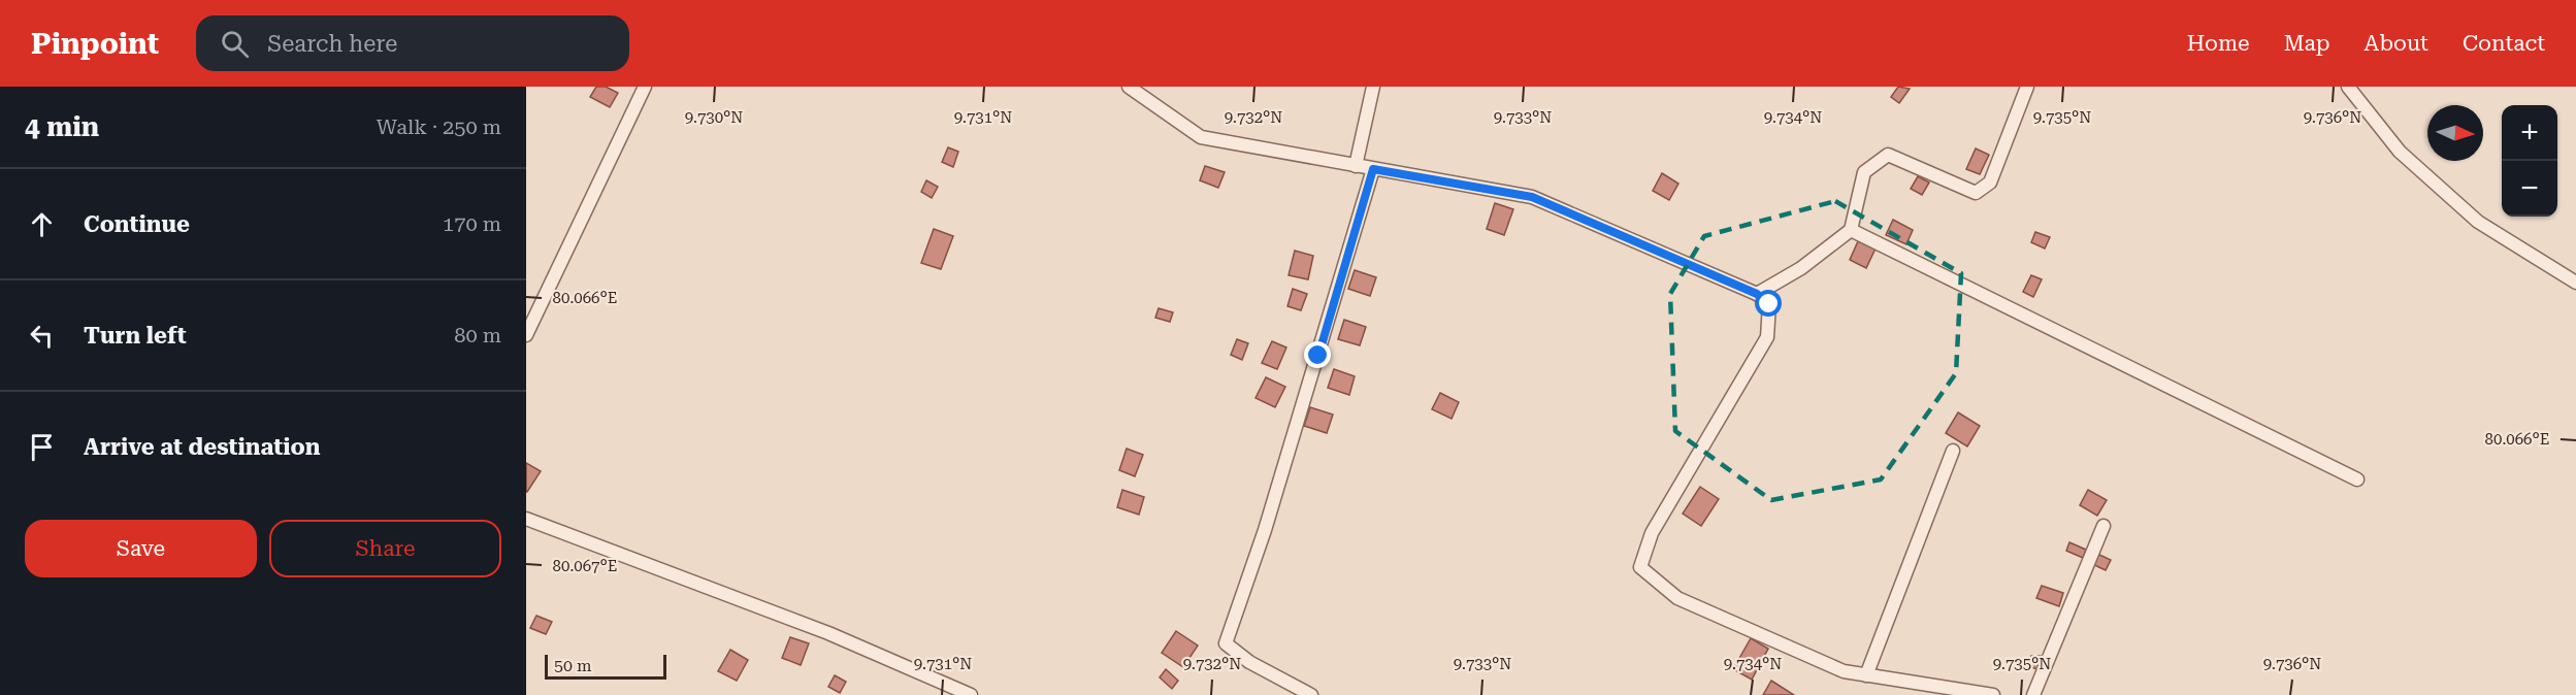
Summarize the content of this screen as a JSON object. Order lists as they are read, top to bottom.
{
  "scale_bar": "50 m",
  "north": "right",
  "page": {
    "header": "Pinpoint",
    "search": "Search here",
    "nav": [
      "Home",
      "Map",
      "About",
      "Contact"
    ],
    "heading": ["4 min", "Walk · 250 m"],
    "map_buttons": ["+", "−"],
    "list": [
      ["Continue", "170 m"],
      ["Turn left", "80 m"],
      "Arrive at destination"
    ],
    "buttons": ["Save", "Share"],
    "scale": "50 m"
  },
  "coordinates": [
    "9.730°N",
    "9.731°N",
    "9.732°N",
    "9.733°N",
    "9.734°N",
    "9.735°N",
    "9.736°N",
    "80.066°E",
    "80.067°E"
  ]
}
